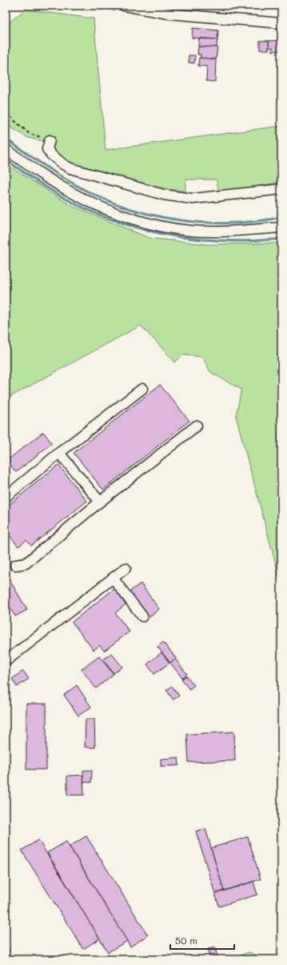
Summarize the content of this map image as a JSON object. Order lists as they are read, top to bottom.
{
  "scale_bar": "50 m"
}
